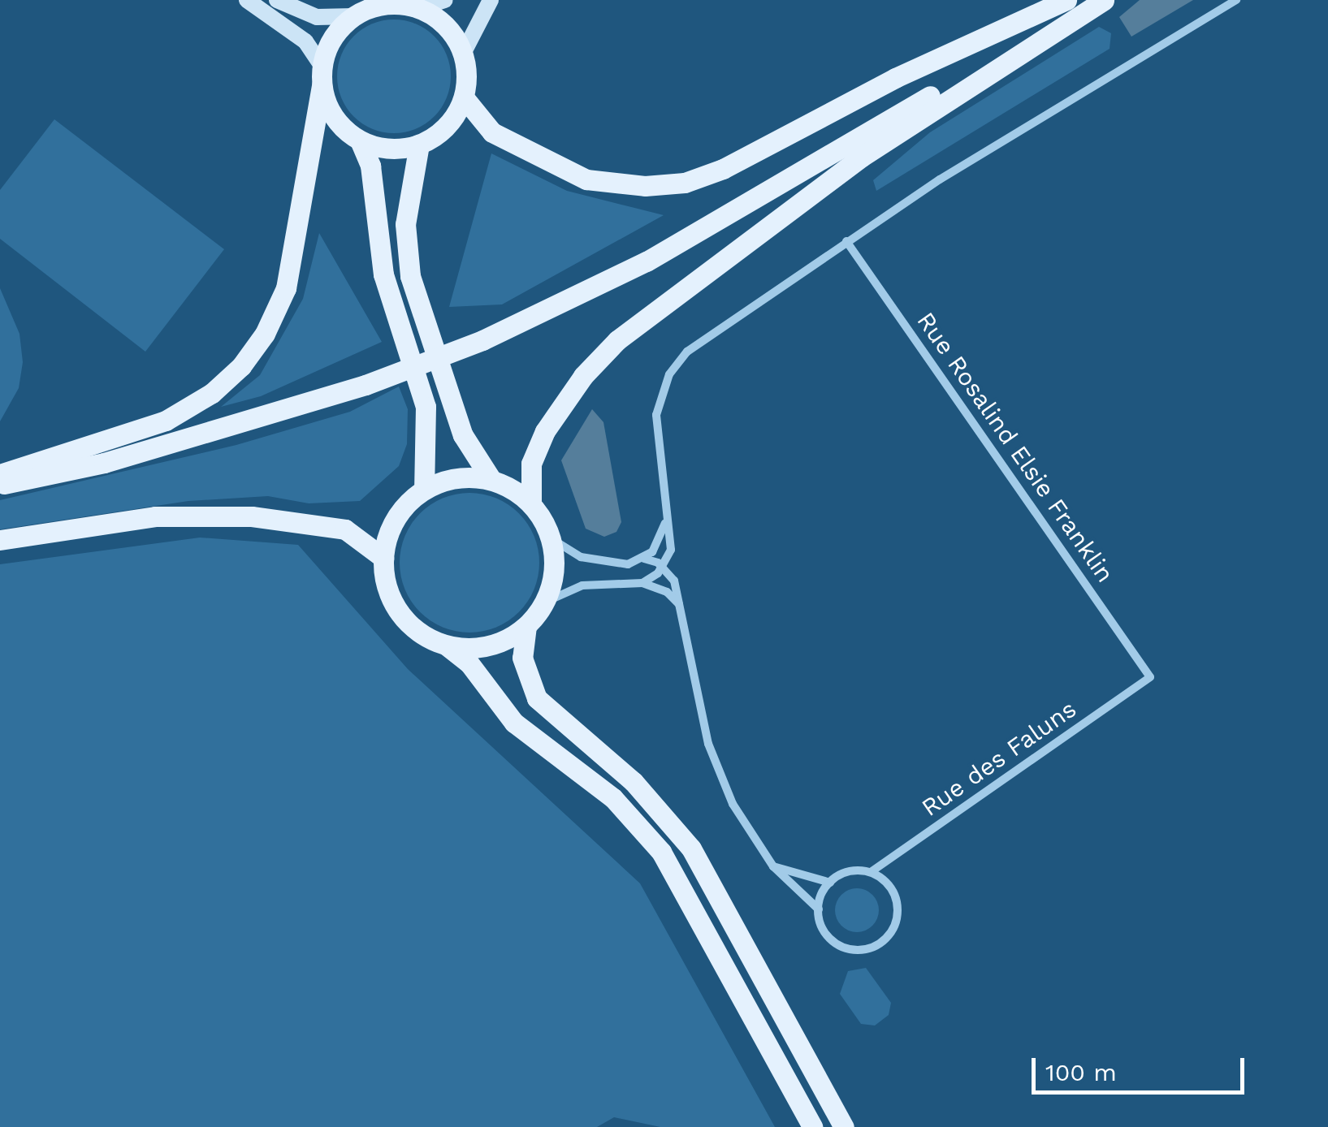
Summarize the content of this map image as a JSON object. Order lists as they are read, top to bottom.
{
  "streets": {
    "street": ["Rue Rosalind Elsie Franklin", "Rue des Faluns"]
  },
  "crossings": [
    ["Rue Rosalind Elsie Franklin", "Rue des Faluns"]
  ],
  "scale_bar": "100 m"
}
